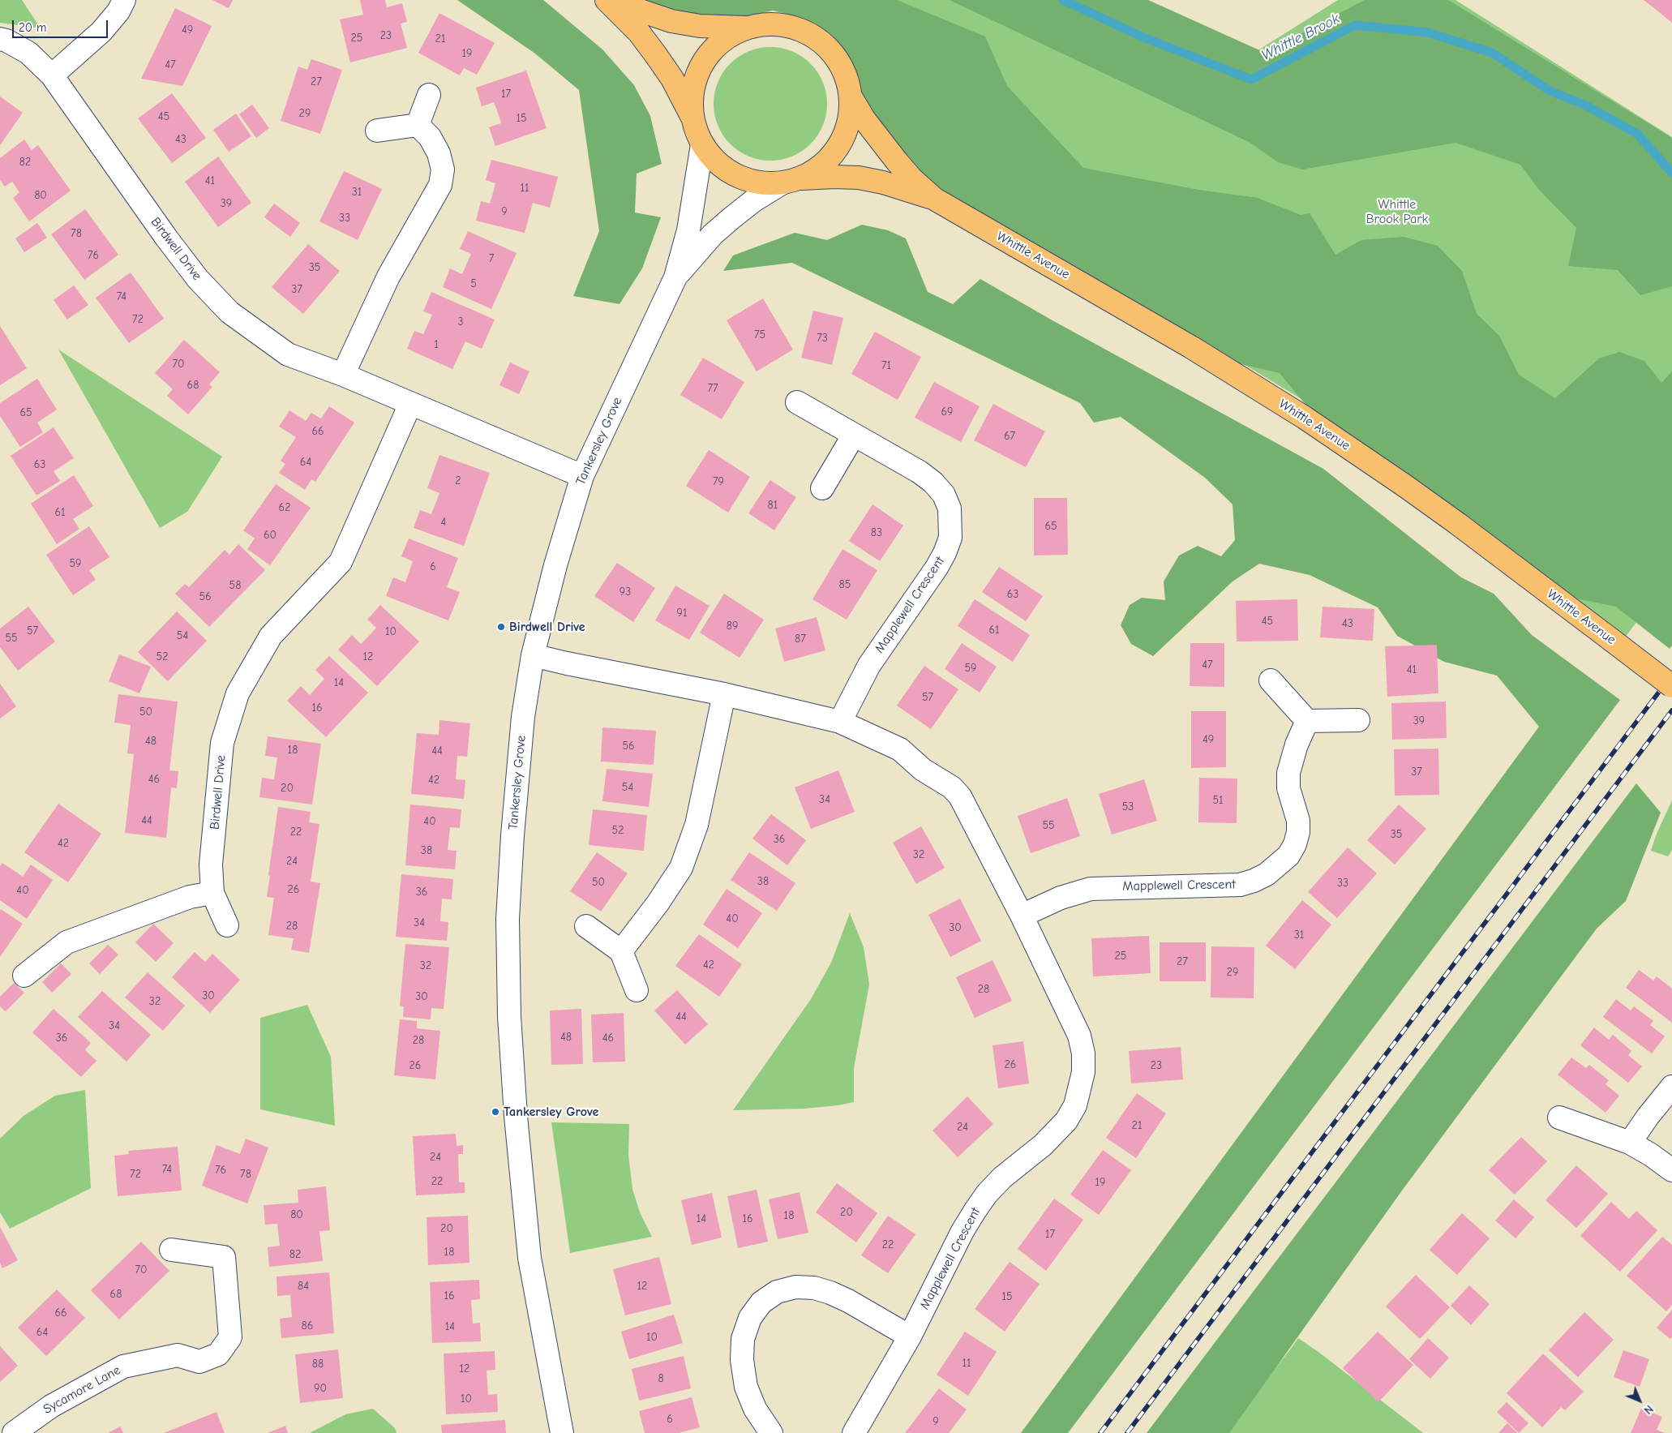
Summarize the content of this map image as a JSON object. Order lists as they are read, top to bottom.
{
  "streets": {
    "main road": ["Whittle Avenue"],
    "street": [
      "Birdwell Drive",
      "Tankersley Grove",
      "Mapplewell Crescent",
      "Sycamore Lane"
    ]
  },
  "crossings": [
    ["Birdwell Drive", "Tankersley Grove"],
    ["Whittle Avenue", "Tankersley Grove"],
    ["Tankersley Grove", "Mapplewell Crescent"]
  ],
  "water": ["Whittle Brook"],
  "parks": ["Whittle Brook Park"],
  "places": ["Birdwell Drive", "Tankersley Grove"],
  "house_numbers": [
    "49",
    "23",
    "25",
    "21",
    "19",
    "47",
    "27",
    "17",
    "29",
    "45",
    "15",
    "43",
    "82",
    "41",
    "11",
    "31",
    "80",
    "39",
    "9",
    "33",
    "78",
    "76",
    "7",
    "35",
    "5",
    "37",
    "74",
    "72",
    "3",
    "75",
    "73",
    "1",
    "70",
    "71",
    "68",
    "77",
    "69",
    "65",
    "66",
    "67",
    "64",
    "63",
    "2",
    "79",
    "81",
    "62",
    "61",
    "4",
    "65",
    "83",
    "60",
    "59",
    "6",
    "85",
    "58",
    "93",
    "63",
    "56",
    "91",
    "45",
    "43",
    "89",
    "61",
    "57",
    "10",
    "54",
    "55",
    "87",
    "52",
    "12",
    "47",
    "59",
    "41",
    "14",
    "57",
    "16",
    "50",
    "39",
    "49",
    "48",
    "56",
    "18",
    "44",
    "37",
    "46",
    "42",
    "54",
    "20",
    "34",
    "51",
    "53",
    "44",
    "40",
    "55",
    "52",
    "22",
    "35",
    "36",
    "42",
    "38",
    "32",
    "24",
    "38",
    "50",
    "33",
    "26",
    "40",
    "36",
    "40",
    "34",
    "28",
    "30",
    "31",
    "25",
    "27",
    "42",
    "32",
    "29",
    "28",
    "30",
    "30",
    "32",
    "44",
    "34",
    "48",
    "36",
    "46",
    "28",
    "26",
    "26",
    "23",
    "21",
    "24",
    "24",
    "74",
    "76",
    "72",
    "78",
    "22",
    "19",
    "20",
    "80",
    "18",
    "14",
    "16",
    "20",
    "17",
    "22",
    "18",
    "82",
    "70",
    "84",
    "12",
    "68",
    "16",
    "15",
    "66",
    "86",
    "14",
    "64",
    "10",
    "11",
    "88",
    "12",
    "8",
    "90",
    "10",
    "6",
    "9"
  ],
  "scale_bar": "20 m",
  "north": "bottom right"
}
